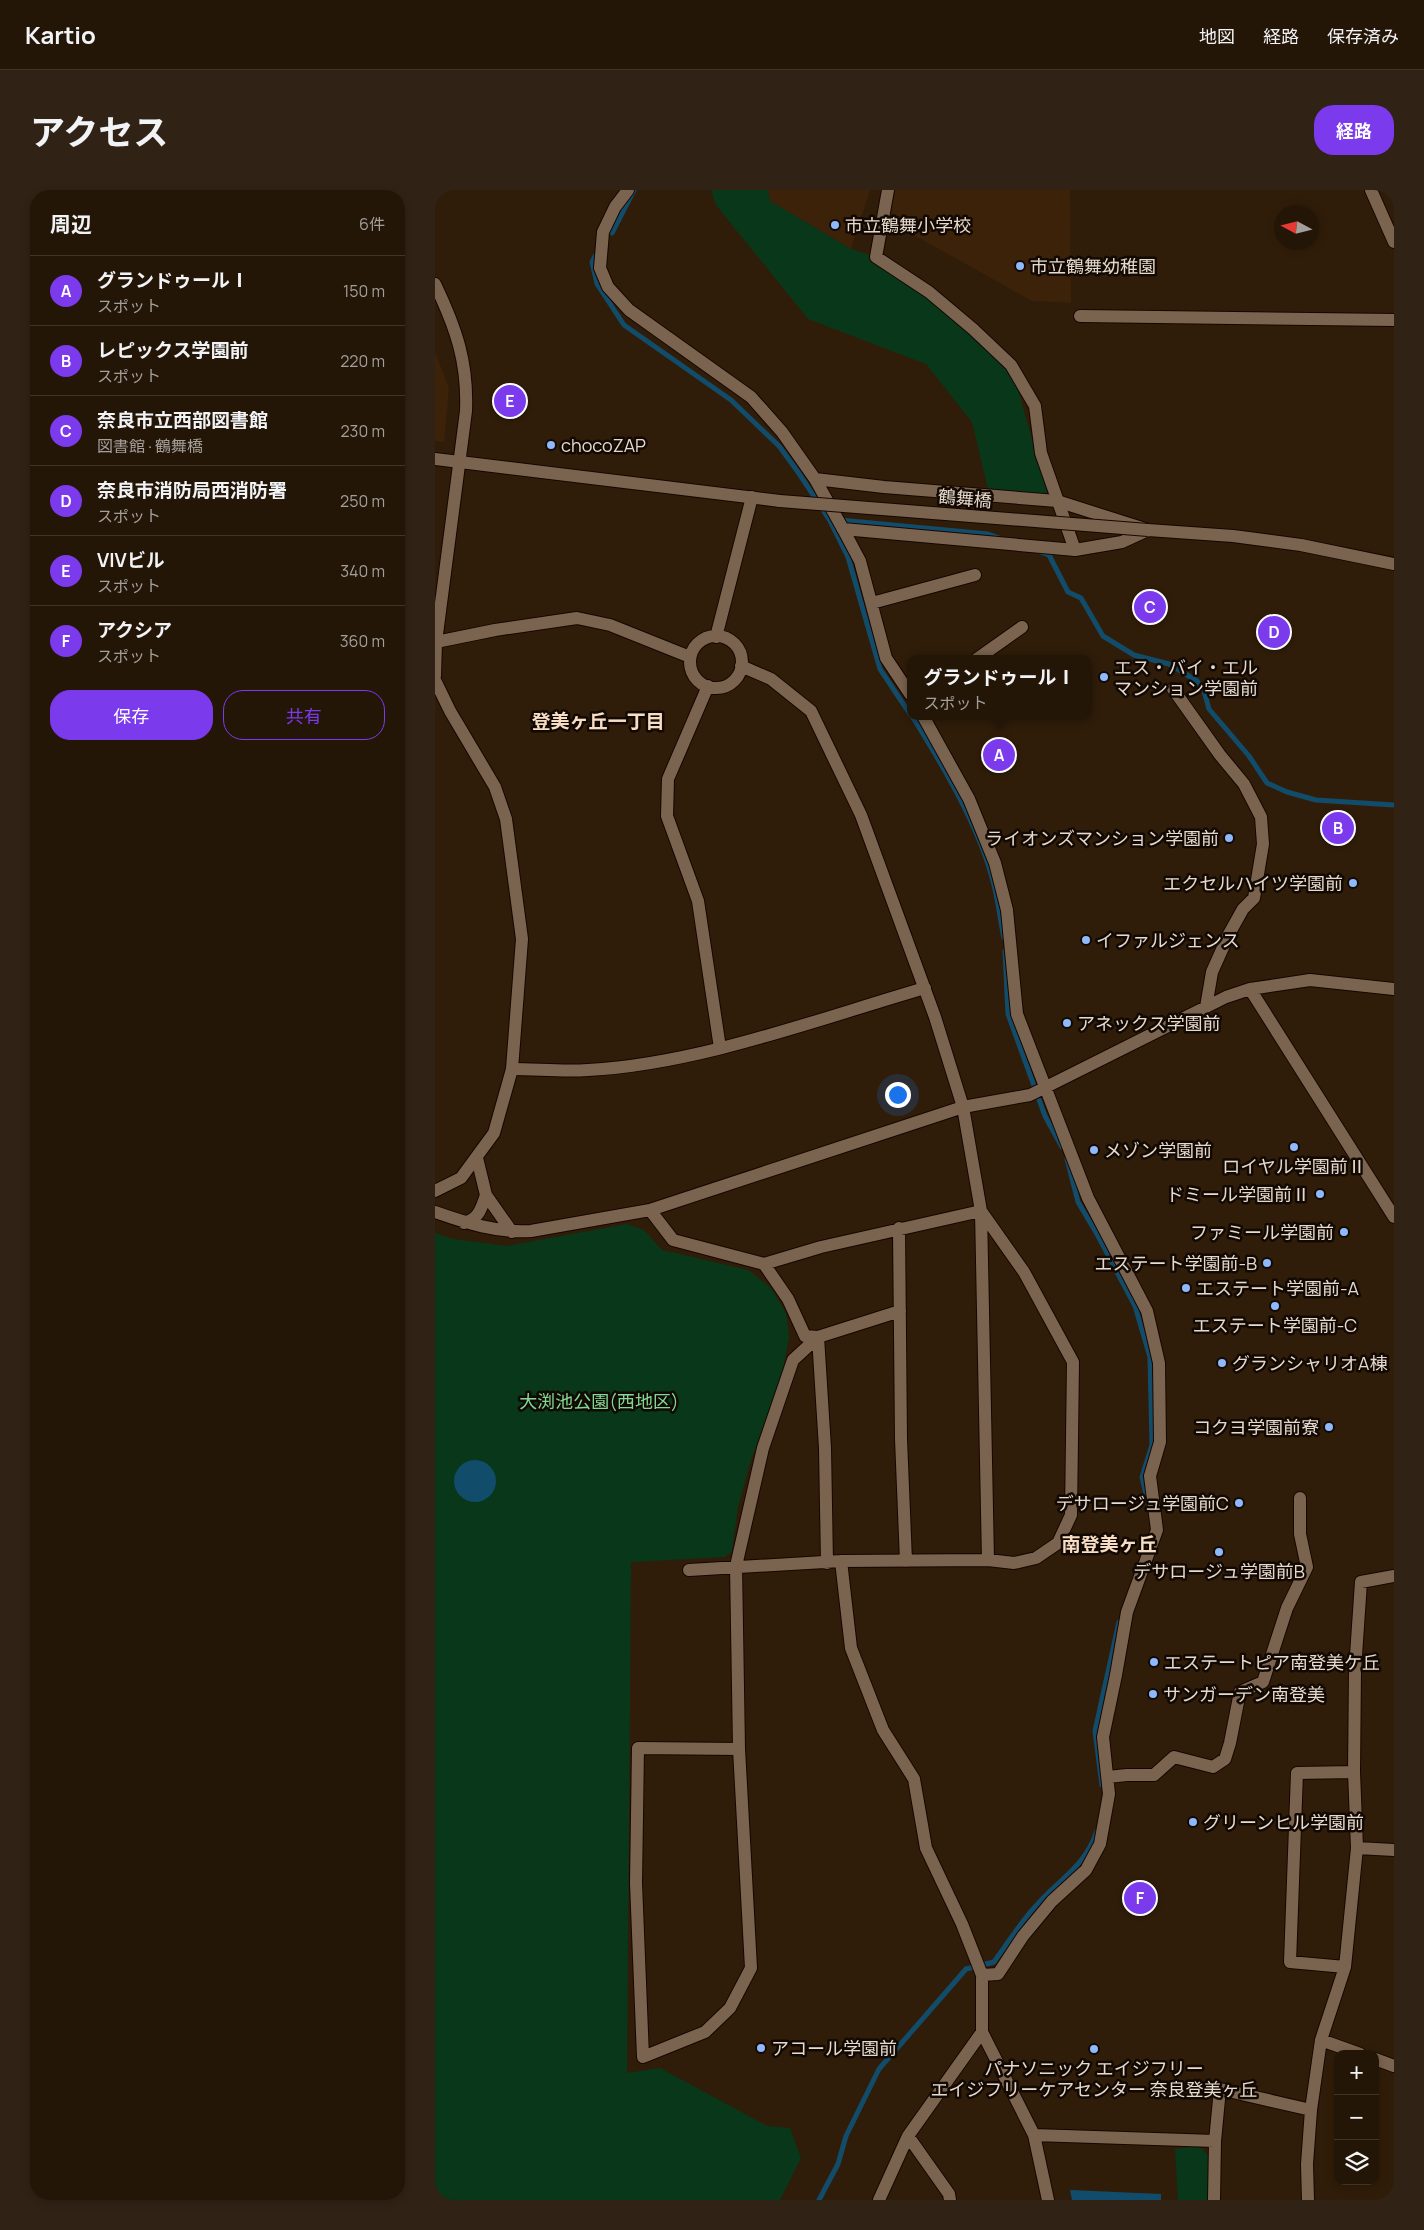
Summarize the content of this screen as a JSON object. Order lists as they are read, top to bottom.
{
  "streets": {
    "street": ["鶴舞橋"]
  },
  "districts": ["登美ヶ丘一丁目", "南登美ヶ丘"],
  "parks": ["大渕池公園(西地区)"],
  "places": [
    "市立鶴舞小学校",
    "市立鶴舞幼稚園",
    "chocoZAP",
    "エス・バイ・エル マンション学園前",
    "ライオンズマンション学園前",
    "エクセルハイツ学園前",
    "イファルジェンス",
    "アネックス学園前",
    "ロイヤル学園前Ⅱ",
    "メゾン学園前",
    "ドミール学園前Ⅱ",
    "ファミール学園前",
    "エステート学園前-B",
    "エステート学園前-A",
    "エステート学園前-C",
    "グランシャリオA棟",
    "コクヨ学園前寮",
    "デサロージュ学園前C",
    "デサロージュ学園前B",
    "エステートピア南登美ケ丘",
    "サンガーデン南登美",
    "グリーンヒル学園前",
    "アコール学園前",
    "パナソニック エイジフリー エイジフリーケアセンター 奈良登美ヶ丘"
  ],
  "north": "left",
  "page": {
    "header": "Kartio",
    "nav": ["地図", "経路", "保存済み"],
    "title": "アクセス",
    "buttons": [
      "経路",
      ["保存", "共有"]
    ],
    "heading": ["周辺", "6件"],
    "list": [
      {
        "mark": "A",
        "name": "グランドゥールⅠ",
        "note": "スポット",
        "value": "150 m"
      },
      {
        "mark": "B",
        "name": "レピックス学園前",
        "note": "スポット",
        "value": "220 m"
      },
      {
        "mark": "C",
        "name": "奈良市立西部図書館",
        "note": "図書館 · 鶴舞橋",
        "value": "230 m"
      },
      {
        "mark": "D",
        "name": "奈良市消防局西消防署",
        "note": "スポット",
        "value": "250 m"
      },
      {
        "mark": "E",
        "name": "VIVビル",
        "note": "スポット",
        "value": "340 m"
      },
      {
        "mark": "F",
        "name": "アクシア",
        "note": "スポット",
        "value": "360 m"
      }
    ],
    "pins": [
      "E",
      "C",
      "D",
      "A",
      "B",
      "F"
    ],
    "popup": ["グランドゥールⅠ", "スポット"],
    "map_buttons": ["+", "−"]
  }
}
